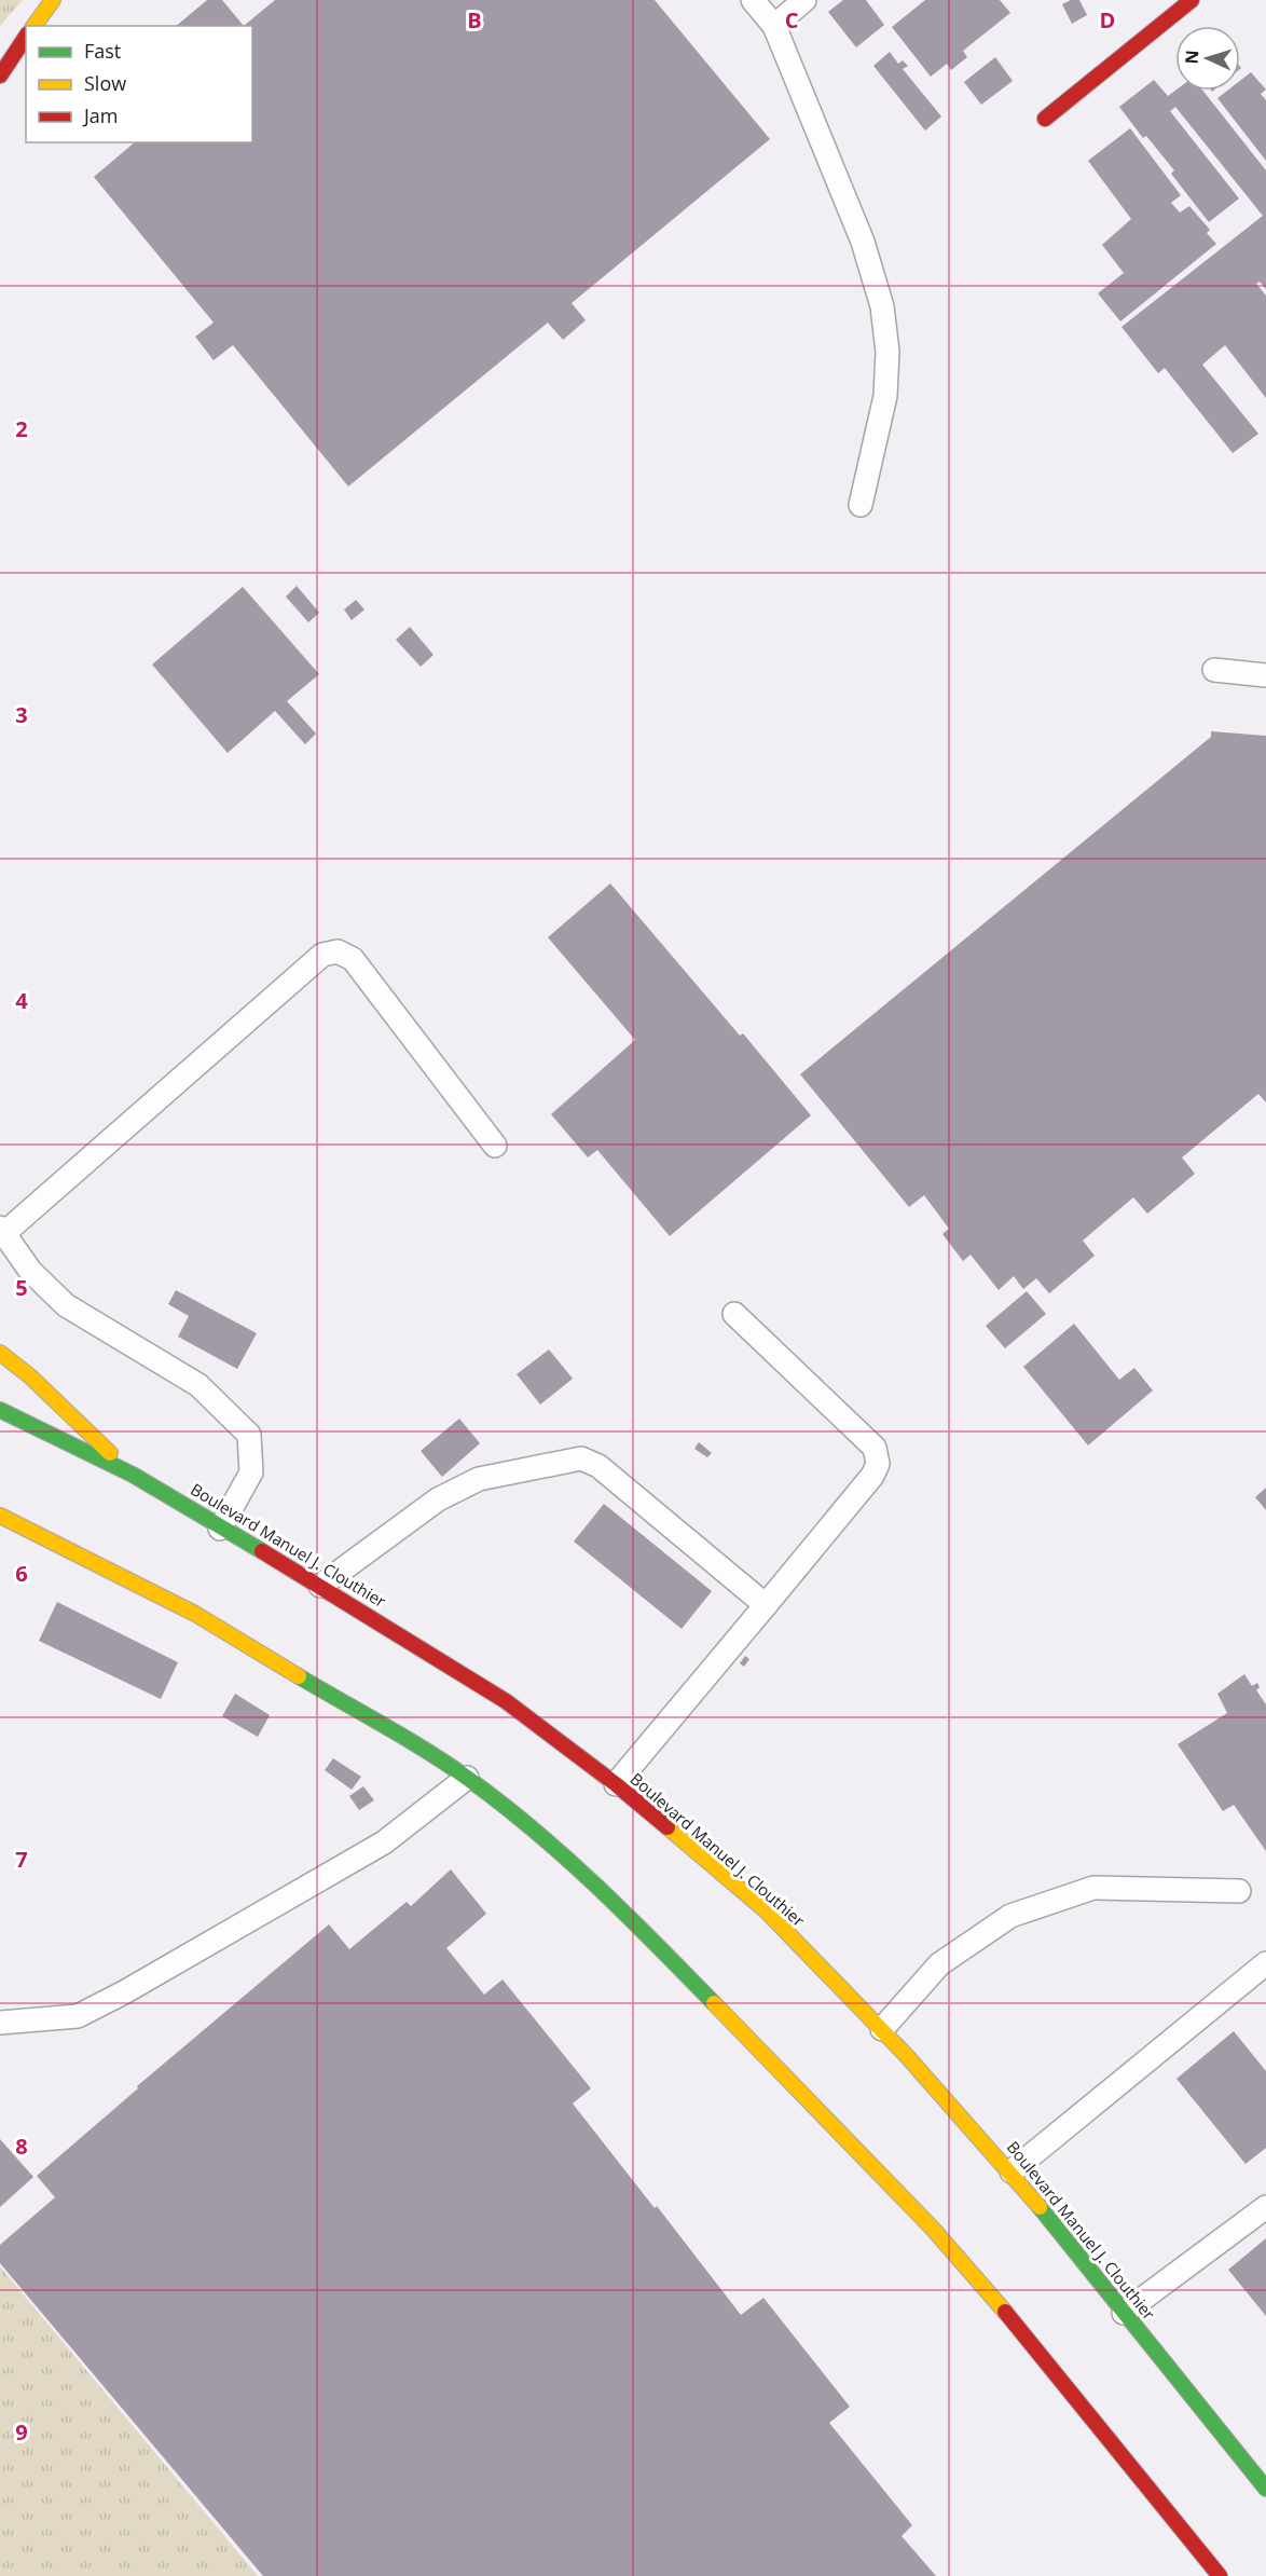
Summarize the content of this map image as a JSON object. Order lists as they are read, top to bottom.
{
  "streets": {
    "main road": ["Boulevard Manuel J. Clouthier"]
  },
  "legend": ["Fast", "Slow", "Jam"],
  "north": "left",
  "grid": {
    "columns": ["B", "C", "D"],
    "rows": [
      "2",
      "3",
      "4",
      "5",
      "6",
      "7",
      "8",
      "9"
    ]
  }
}
